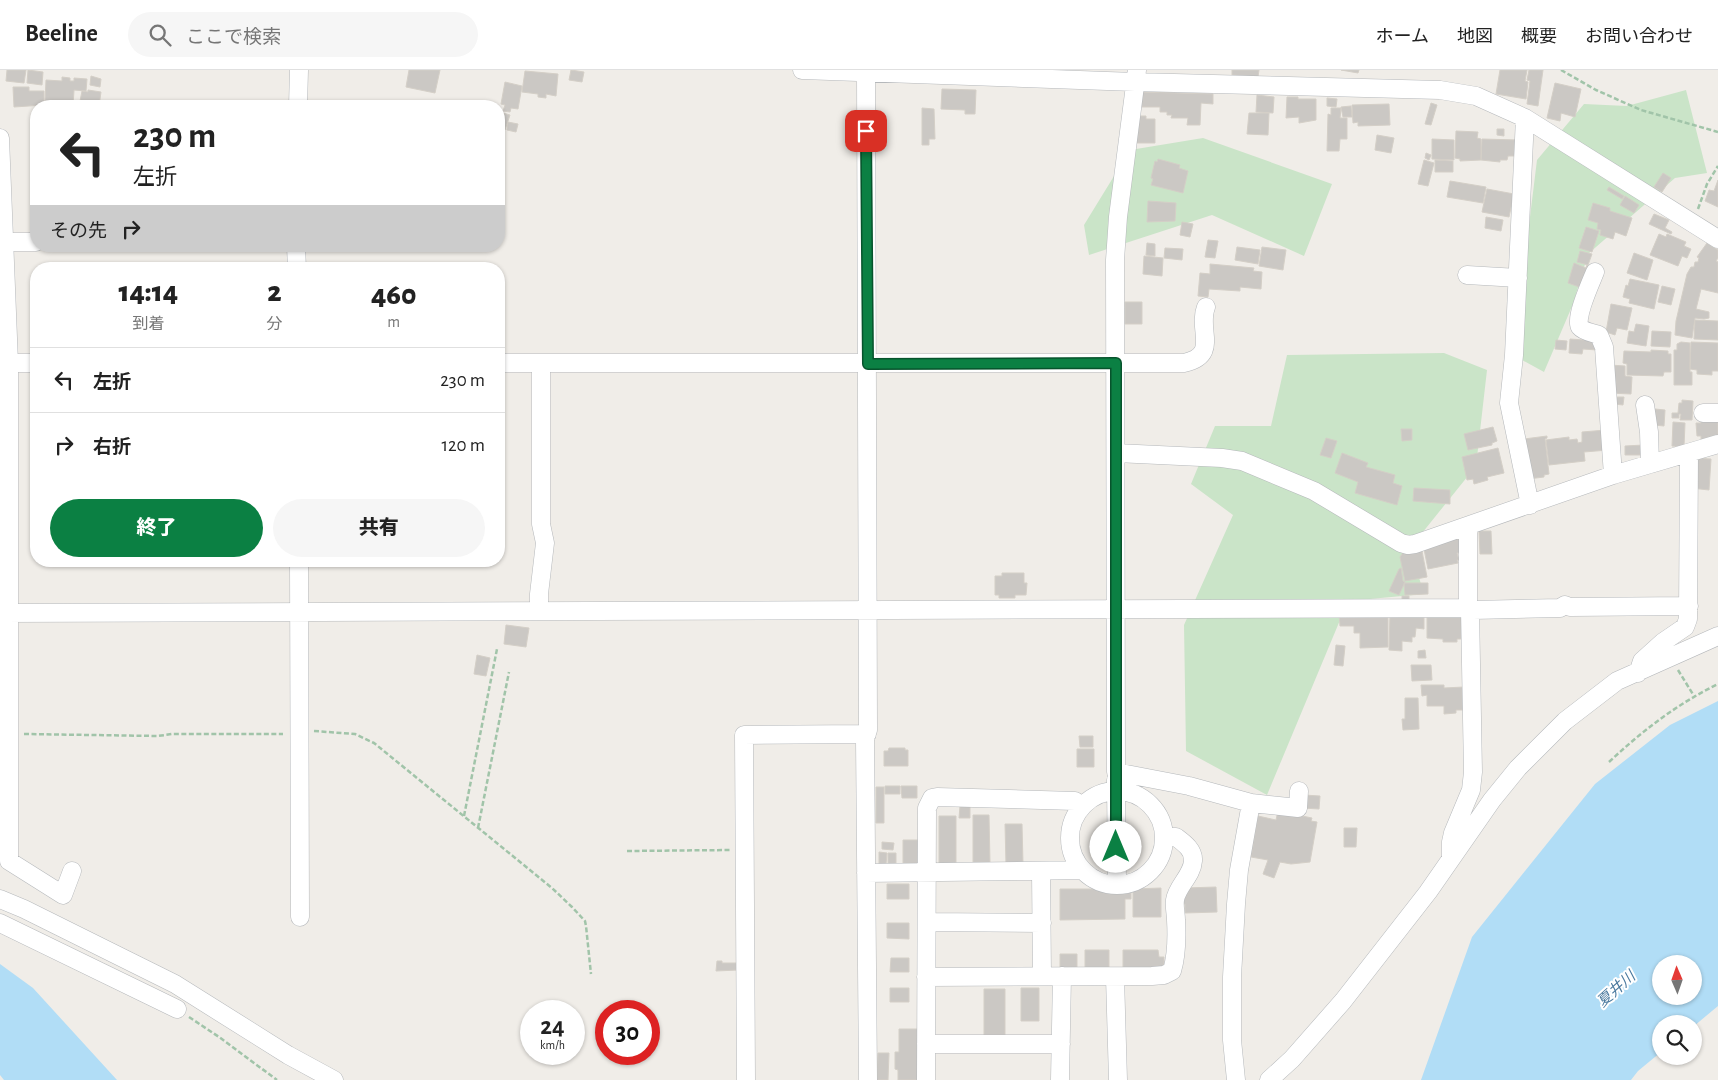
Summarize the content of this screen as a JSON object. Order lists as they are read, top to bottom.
{
  "water": ["夏井川"],
  "north": "top",
  "page": {
    "header": "Beeline",
    "search": "ここで検索",
    "nav": [
      "ホーム",
      "地図",
      "概要",
      "お問い合わせ"
    ],
    "turn": ["230 m", "左折"],
    "then": "その先",
    "eta": [
      "14:14",
      "到着",
      "2",
      "分",
      "460",
      "m"
    ],
    "list": [
      {
        "name": "左折",
        "value": "230 m"
      },
      {
        "name": "右折",
        "value": "120 m"
      }
    ],
    "buttons": ["終了", "共有"],
    "speed": "24 km/h",
    "limit": "30"
  }
}
